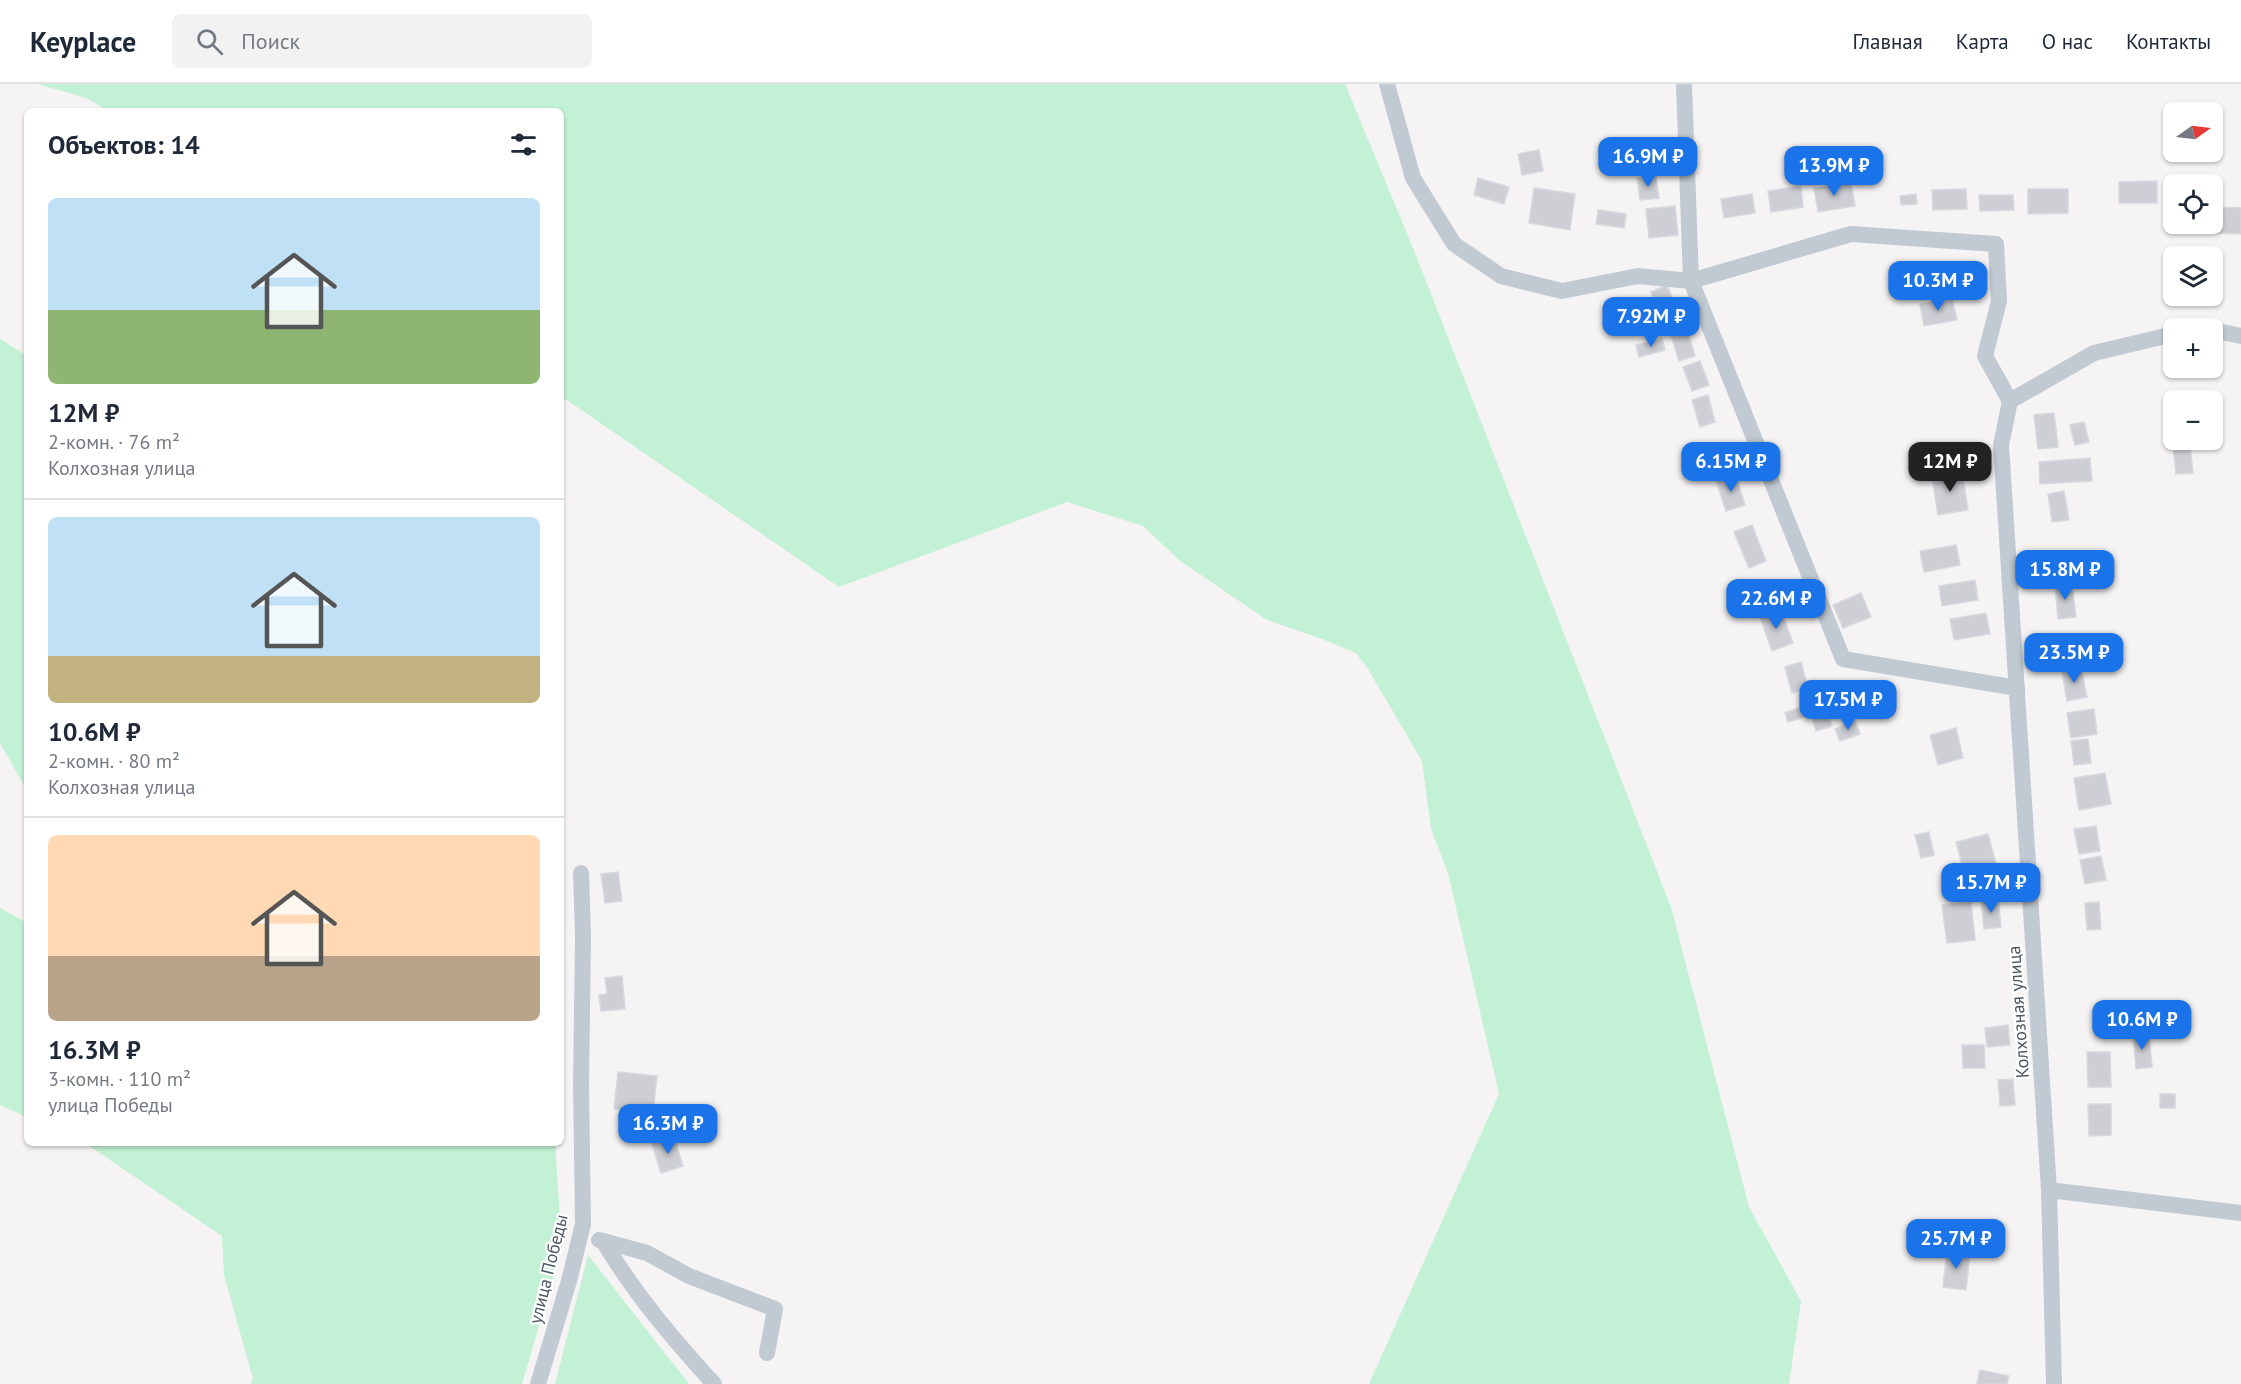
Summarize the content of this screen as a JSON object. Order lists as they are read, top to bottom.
{
  "streets": {
    "street": ["Колхозная улица", "улица Победы"]
  },
  "north": "right",
  "page": {
    "header": "Keyplace",
    "search": "Поиск",
    "nav": [
      "Главная",
      "Карта",
      "О нас",
      "Контакты"
    ],
    "map_buttons": ["+", "−"],
    "heading": "Объектов: 14",
    "price": [
      "16.9M ₽",
      "13.9M ₽",
      "10.3M ₽",
      "7.92M ₽",
      "6.15M ₽",
      "12M ₽",
      "15.8M ₽",
      "22.6M ₽",
      "23.5M ₽",
      "17.5M ₽",
      "15.7M ₽",
      "10.6M ₽",
      "16.3M ₽",
      "25.7M ₽"
    ],
    "list": [
      {
        "name": "12M ₽",
        "note": "2-комн. · 76 m² · Колхозная улица"
      },
      {
        "name": "10.6M ₽",
        "note": "2-комн. · 80 m² · Колхозная улица"
      },
      {
        "name": "16.3M ₽",
        "note": "3-комн. · 110 m² · улица Победы"
      }
    ]
  }
}
